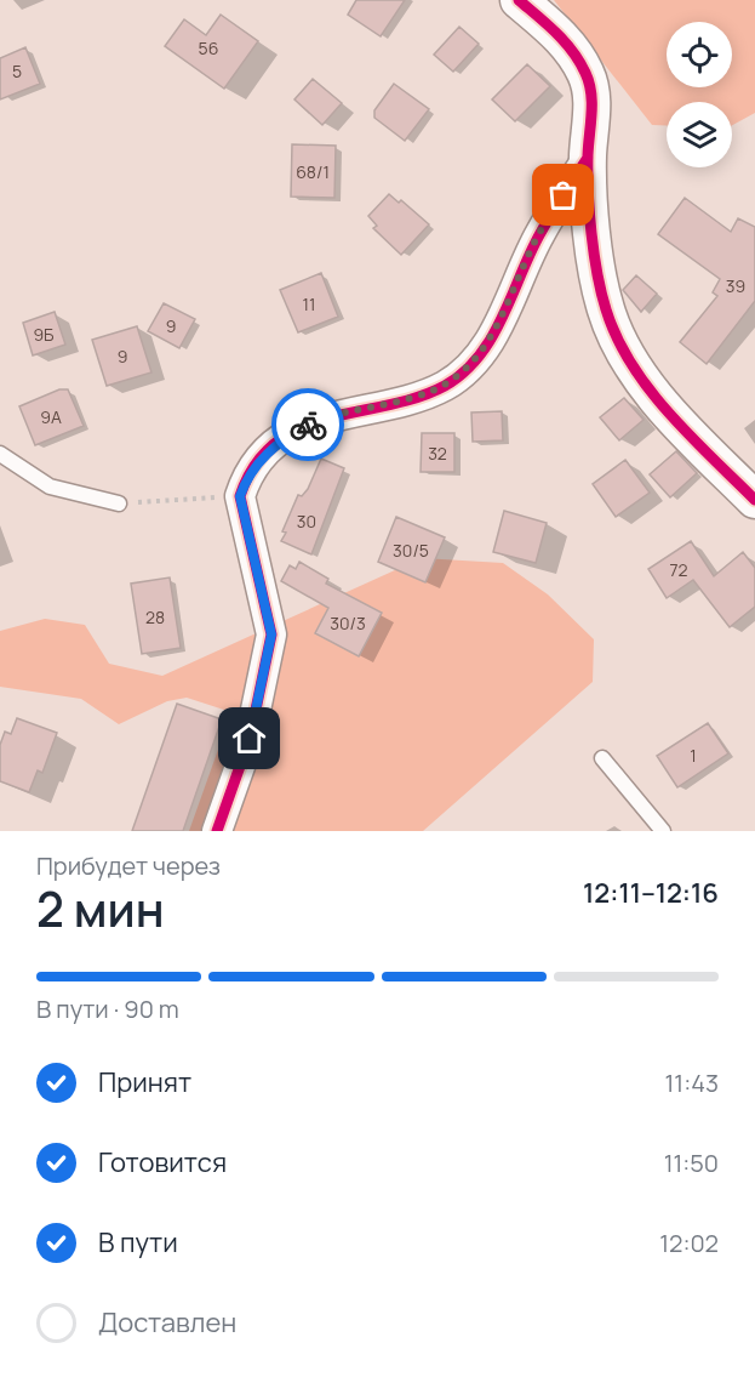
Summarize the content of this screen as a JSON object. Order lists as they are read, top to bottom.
{
  "house_numbers": [
    "56",
    "5",
    "68/1",
    "39",
    "11",
    "9",
    "9Б",
    "9",
    "9А",
    "32",
    "30",
    "30/5",
    "72",
    "28",
    "30/3",
    "1"
  ],
  "page": {
    "heading": ["2 мин", "Прибудет через", "12:11–12:16"],
    "bar": "В пути · 90 m",
    "list": [
      ["Принят", "11:43"],
      ["Готовится", "11:50"],
      ["В пути", "12:02"],
      "Доставлен"
    ]
  }
}
